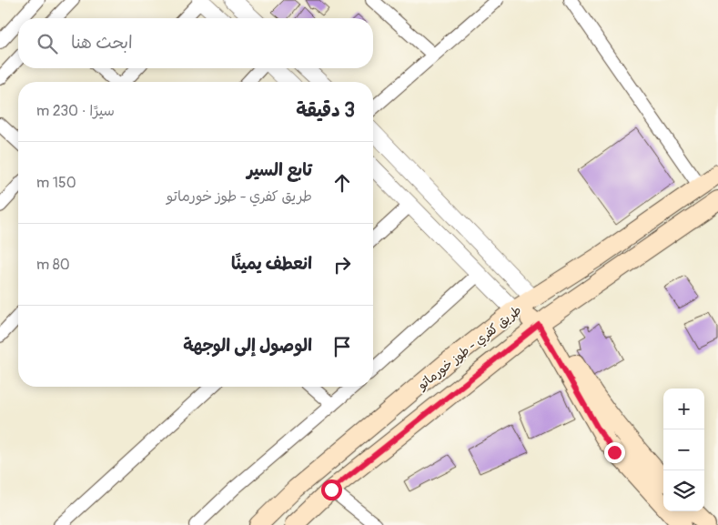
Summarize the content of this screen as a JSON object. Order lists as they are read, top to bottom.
{
  "streets": {
    "main road": ["طريق كفري - طوز خورماتو"]
  },
  "page": {
    "search": "ابحث هنا",
    "heading": ["3 دقيقة", "سيرًا · 230 m"],
    "list": [
      ["تابع السير", "طريق كفري - طوز خورماتو", "150 m"],
      ["انعطف يمينًا", "80 m"],
      "الوصول إلى الوجهة"
    ],
    "map_buttons": ["+", "−"]
  }
}
